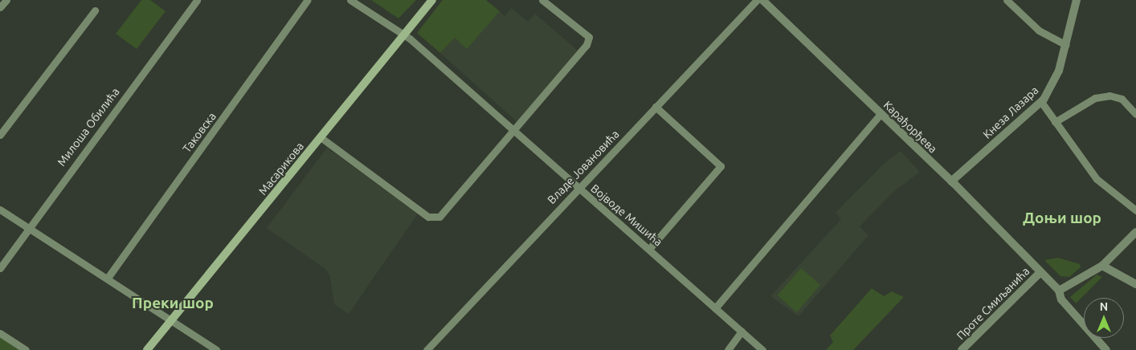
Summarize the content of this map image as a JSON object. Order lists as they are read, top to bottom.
{
  "streets": {
    "main road": ["Масарикова"],
    "street": [
      "Кнеза Лазара",
      "Милоша Обилића",
      "Карађорђева",
      "Таковска",
      "Владе Јовановића",
      "Војводе Мишића",
      "Проте Смиљанића"
    ]
  },
  "crossings": [
    ["Кнеза Лазара", "Карађорђева"],
    ["Карађорђева", "Проте Смиљанића"],
    ["Владе Јовановића", "Војводе Мишића"],
    ["Масарикова", "Војводе Мишића"]
  ],
  "districts": ["Доњи шор", "Преки шор"],
  "north": "top"
}
